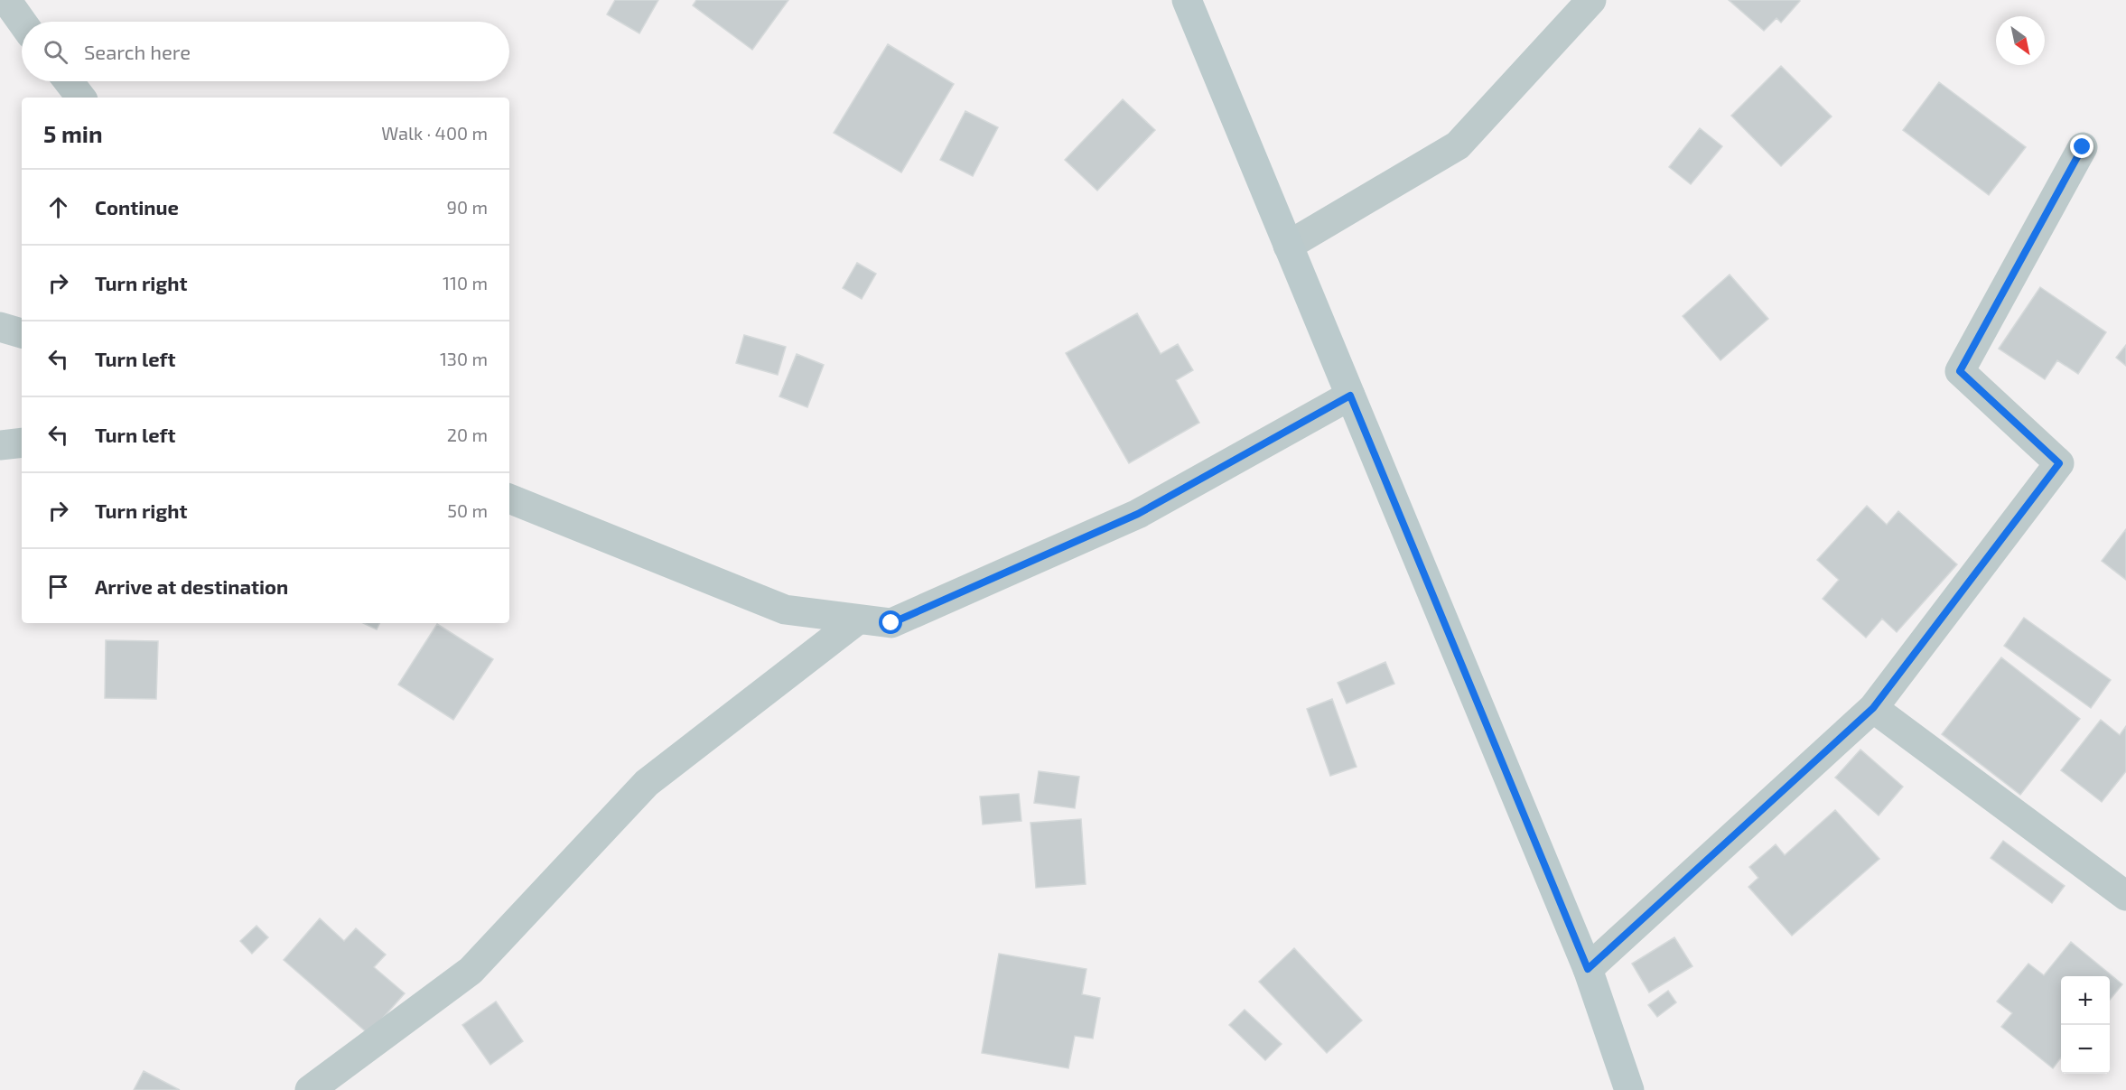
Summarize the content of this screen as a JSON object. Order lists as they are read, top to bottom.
{
  "north": "bottom right",
  "page": {
    "search": "Search here",
    "heading": ["5 min", "Walk · 400 m"],
    "list": [
      ["Continue", "90 m"],
      ["Turn right", "110 m"],
      ["Turn left", "130 m"],
      ["Turn left", "20 m"],
      ["Turn right", "50 m"],
      "Arrive at destination"
    ],
    "map_buttons": ["+", "−"]
  }
}
